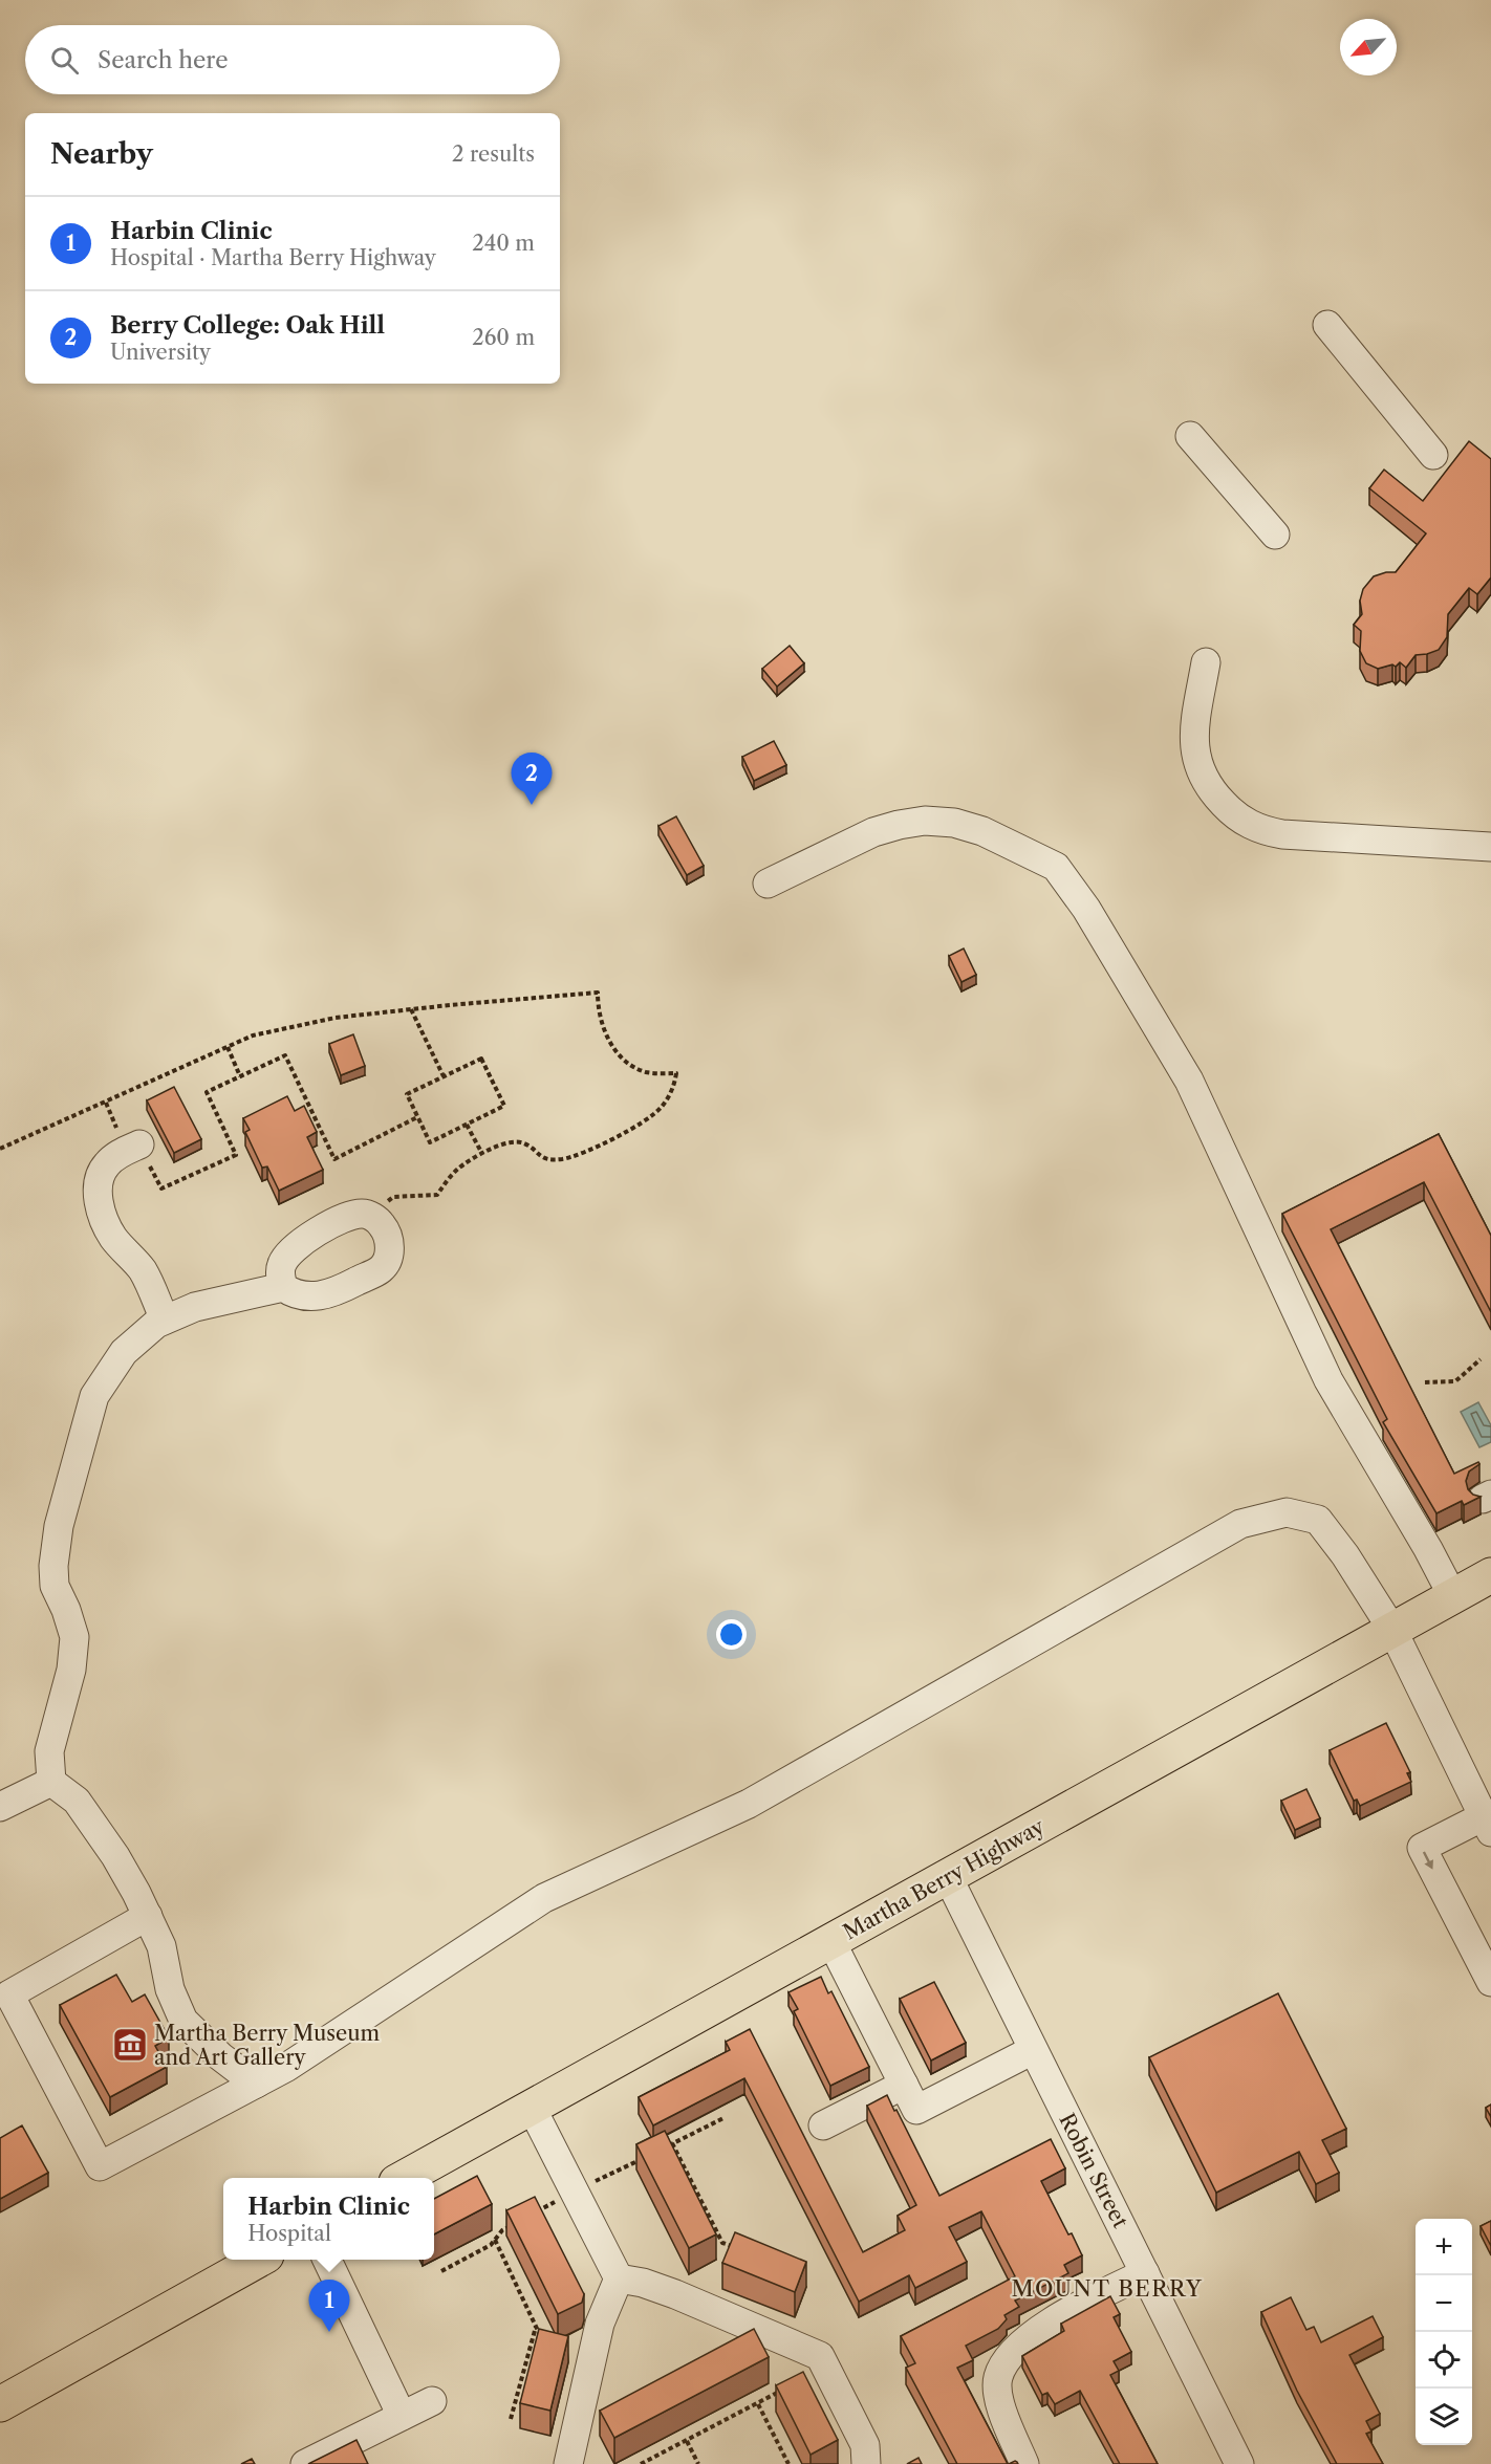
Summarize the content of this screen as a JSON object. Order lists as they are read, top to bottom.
{
  "streets": {
    "main road": ["Martha Berry Highway"],
    "street": ["Robin Street"]
  },
  "crossings": [
    ["Martha Berry Highway", "Robin Street"]
  ],
  "districts": ["MOUNT BERRY"],
  "places": {
    "museum": ["Martha Berry Museum and Art Gallery"]
  },
  "north": "bottom left",
  "page": {
    "search": "Search here",
    "heading": ["Nearby", "2 results"],
    "list": [
      {
        "mark": "1",
        "name": "Harbin Clinic",
        "note": "Hospital · Martha Berry Highway",
        "value": "240 m"
      },
      {
        "mark": "2",
        "name": "Berry College: Oak Hill",
        "note": "University",
        "value": "260 m"
      }
    ],
    "pins": ["2", "1"],
    "popup": ["Harbin Clinic", "Hospital"],
    "map_buttons": ["+", "−"]
  }
}
